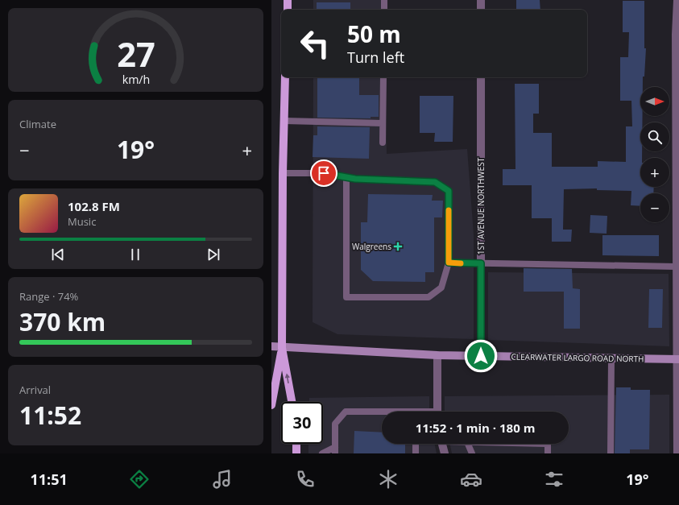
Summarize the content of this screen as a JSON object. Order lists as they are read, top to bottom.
{
  "streets": {
    "main road": ["CLEARWATER LARGO ROAD NORTH"],
    "street": ["1ST AVENUE NORTHWEST"]
  },
  "crossings": [
    ["1ST AVENUE NORTHWEST", "CLEARWATER LARGO ROAD NORTH"]
  ],
  "places": {
    "health": ["Walgreens"]
  },
  "north": "right",
  "page": {
    "turn": ["50 m", "Turn left"],
    "map_buttons": ["+", "−"],
    "tile": [
      "Climate",
      ["Range · 74%", "370 km"],
      ["Arrival", "11:52"]
    ],
    "heat": ["−", "19°", "+"],
    "song": ["102.8 FM", "Music"],
    "limit": "30",
    "trip": "11:52 · 1 min · 180 m",
    "tabs": ["11:51", "19°"],
    "gauge": ["27", "km/h"]
  }
}
